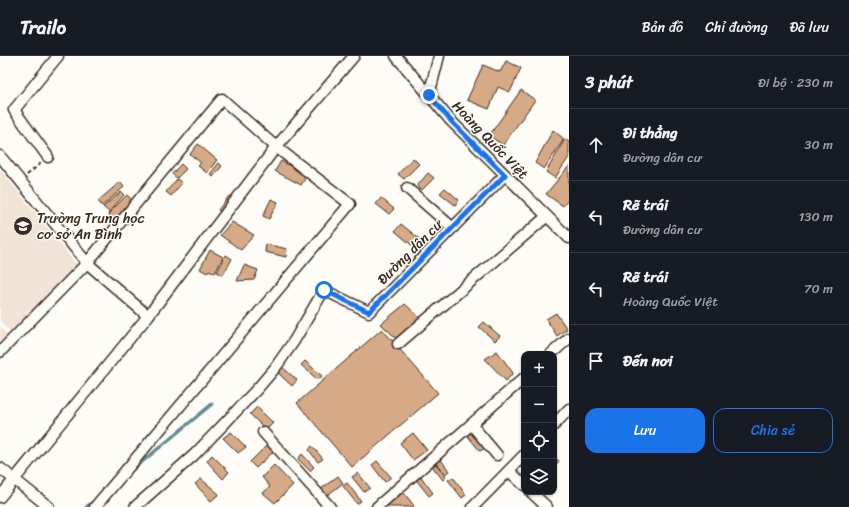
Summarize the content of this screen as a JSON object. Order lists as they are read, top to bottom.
{
  "streets": {
    "street": ["Hoàng Quốc Việt", "Đường dân cư"]
  },
  "crossings": [
    ["Hoàng Quốc Việt", "Đường dân cư"]
  ],
  "places": {
    "school or university": ["Trường Trung học cơ sở An Bình"]
  },
  "page": {
    "header": "Trailo",
    "nav": ["Bản đồ", "Chỉ đường", "Đã lưu"],
    "heading": ["3 phút", "Đi bộ · 230 m"],
    "list": [
      ["Đi thẳng", "Đường dân cư", "30 m"],
      ["Rẽ trái", "Đường dân cư", "130 m"],
      ["Rẽ trái", "Hoàng Quốc Việt", "70 m"],
      "Đến nơi"
    ],
    "map_buttons": ["+", "−"],
    "buttons": ["Lưu", "Chia sẻ"]
  }
}
